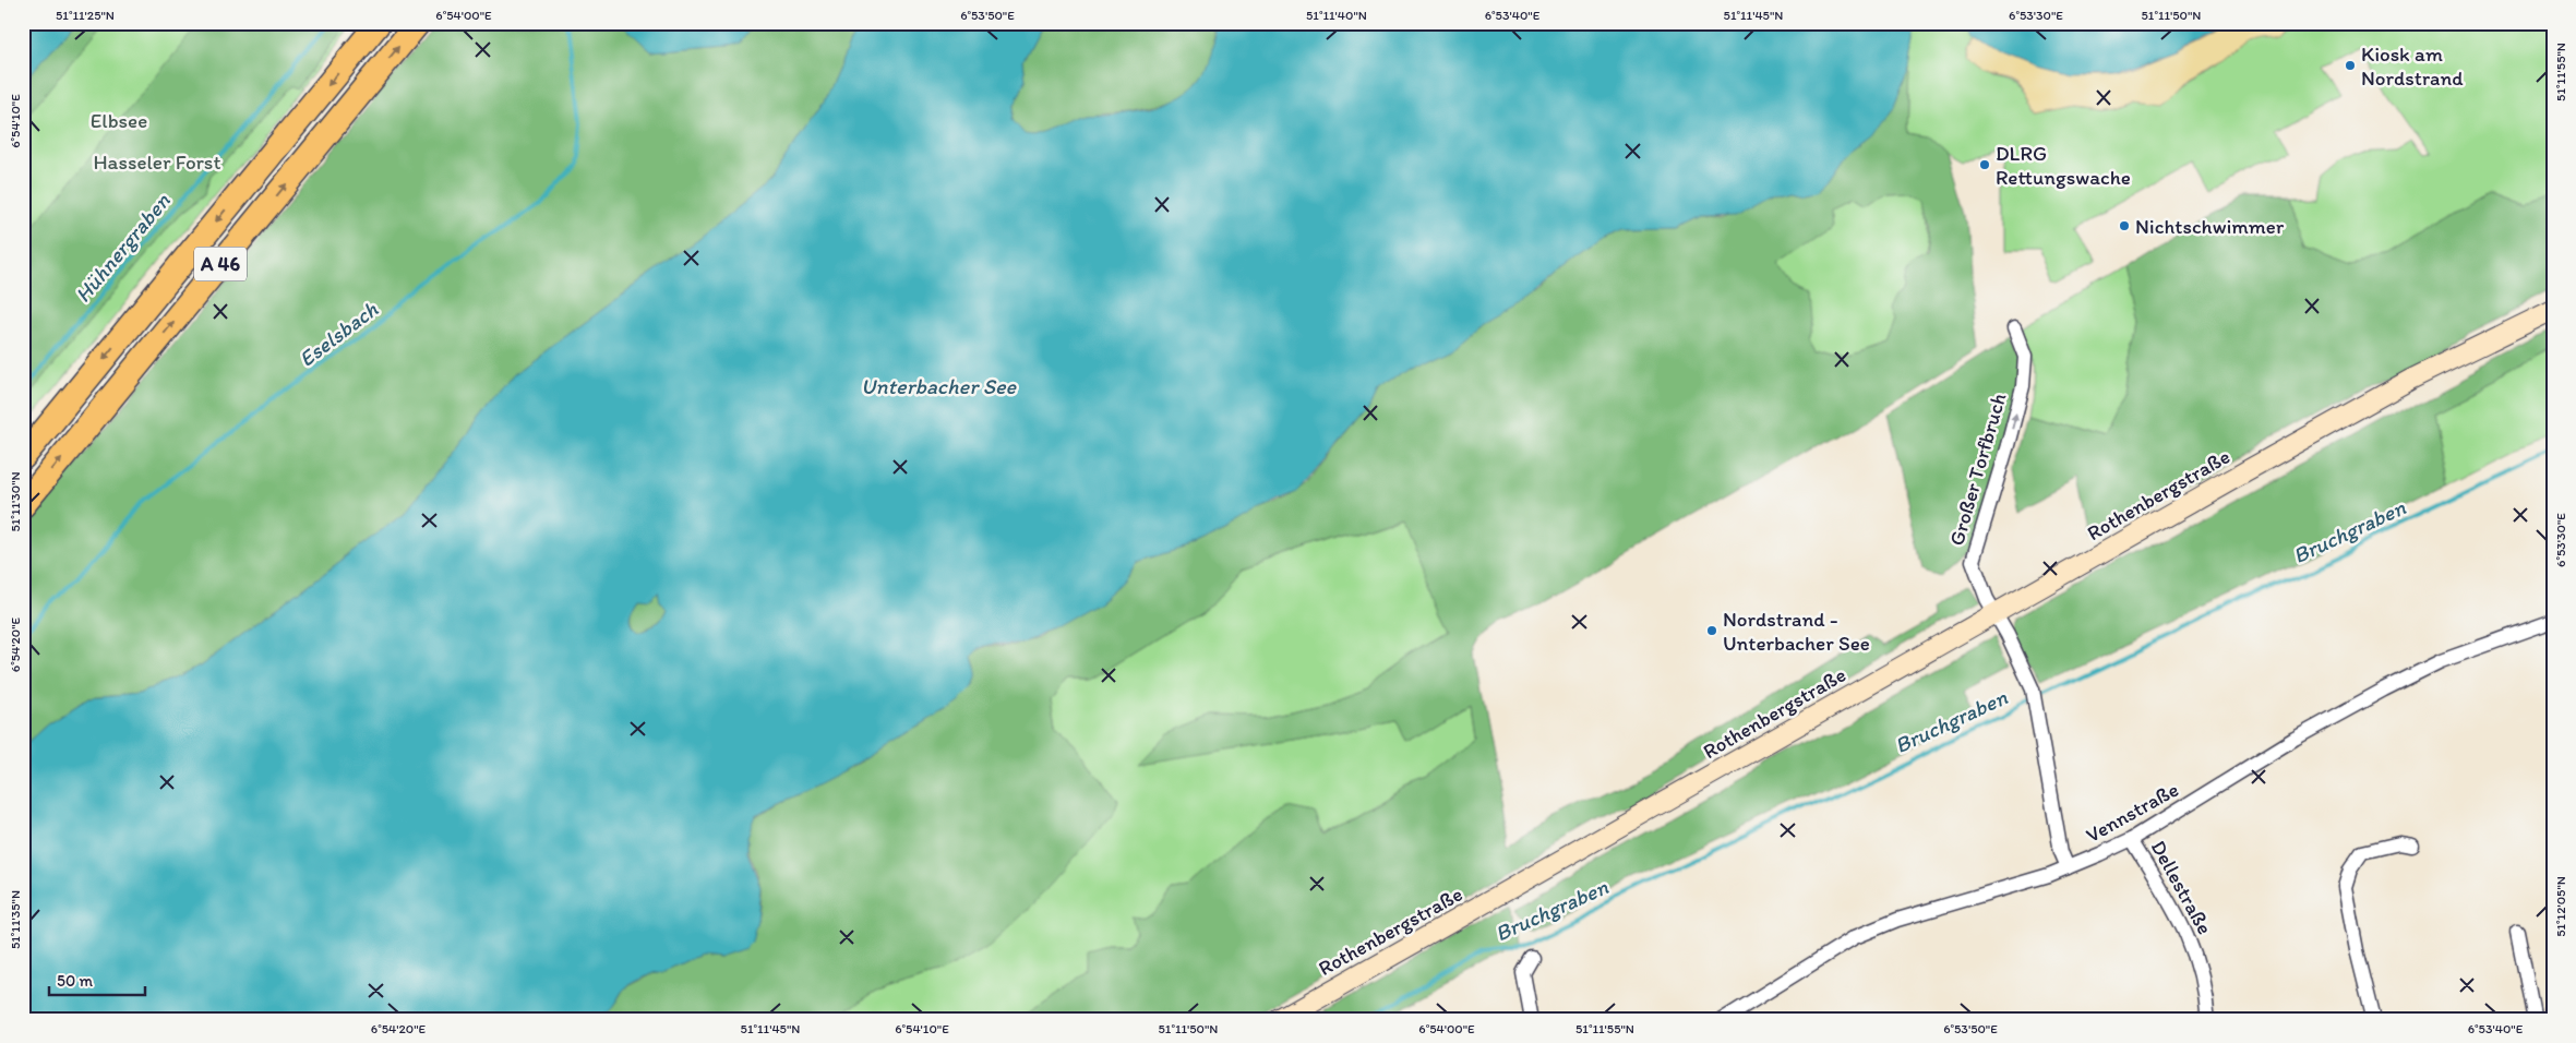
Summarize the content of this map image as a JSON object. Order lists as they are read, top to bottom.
{
  "streets": {
    "highway": ["A 46"],
    "main road": ["Rothenbergstraße"],
    "street": ["Großer Torfbruch", "Vennstraße", "Dellestraße"]
  },
  "crossings": [
    ["Großer Torfbruch", "Rothenbergstraße"],
    ["Großer Torfbruch", "Vennstraße"],
    ["Vennstraße", "Dellestraße"]
  ],
  "one_way": ["Großer Torfbruch"],
  "water": [
    "Hühnergraben",
    "Eselsbach",
    "Unterbacher See",
    "Bruchgraben"
  ],
  "parks": ["Elbsee", "Hasseler Forst"],
  "places": [
    "Kiosk am Nordstrand",
    "DLRG Rettungswache",
    "Nichtschwimmer",
    "Nordstrand - Unterbacher See"
  ],
  "scale_bar": "50 m",
  "coordinates": [
    "51°11'25\"N",
    "6°54'00\"E",
    "6°53'50\"E",
    "51°11'40\"N",
    "6°53'40\"E",
    "51°11'45\"N",
    "6°53'30\"E",
    "51°11'50\"N",
    "51°11'55\"N",
    "6°54'10\"E",
    "51°11'30\"N",
    "6°54'20\"E",
    "51°12'05\"N",
    "51°11'35\"N"
  ]
}
